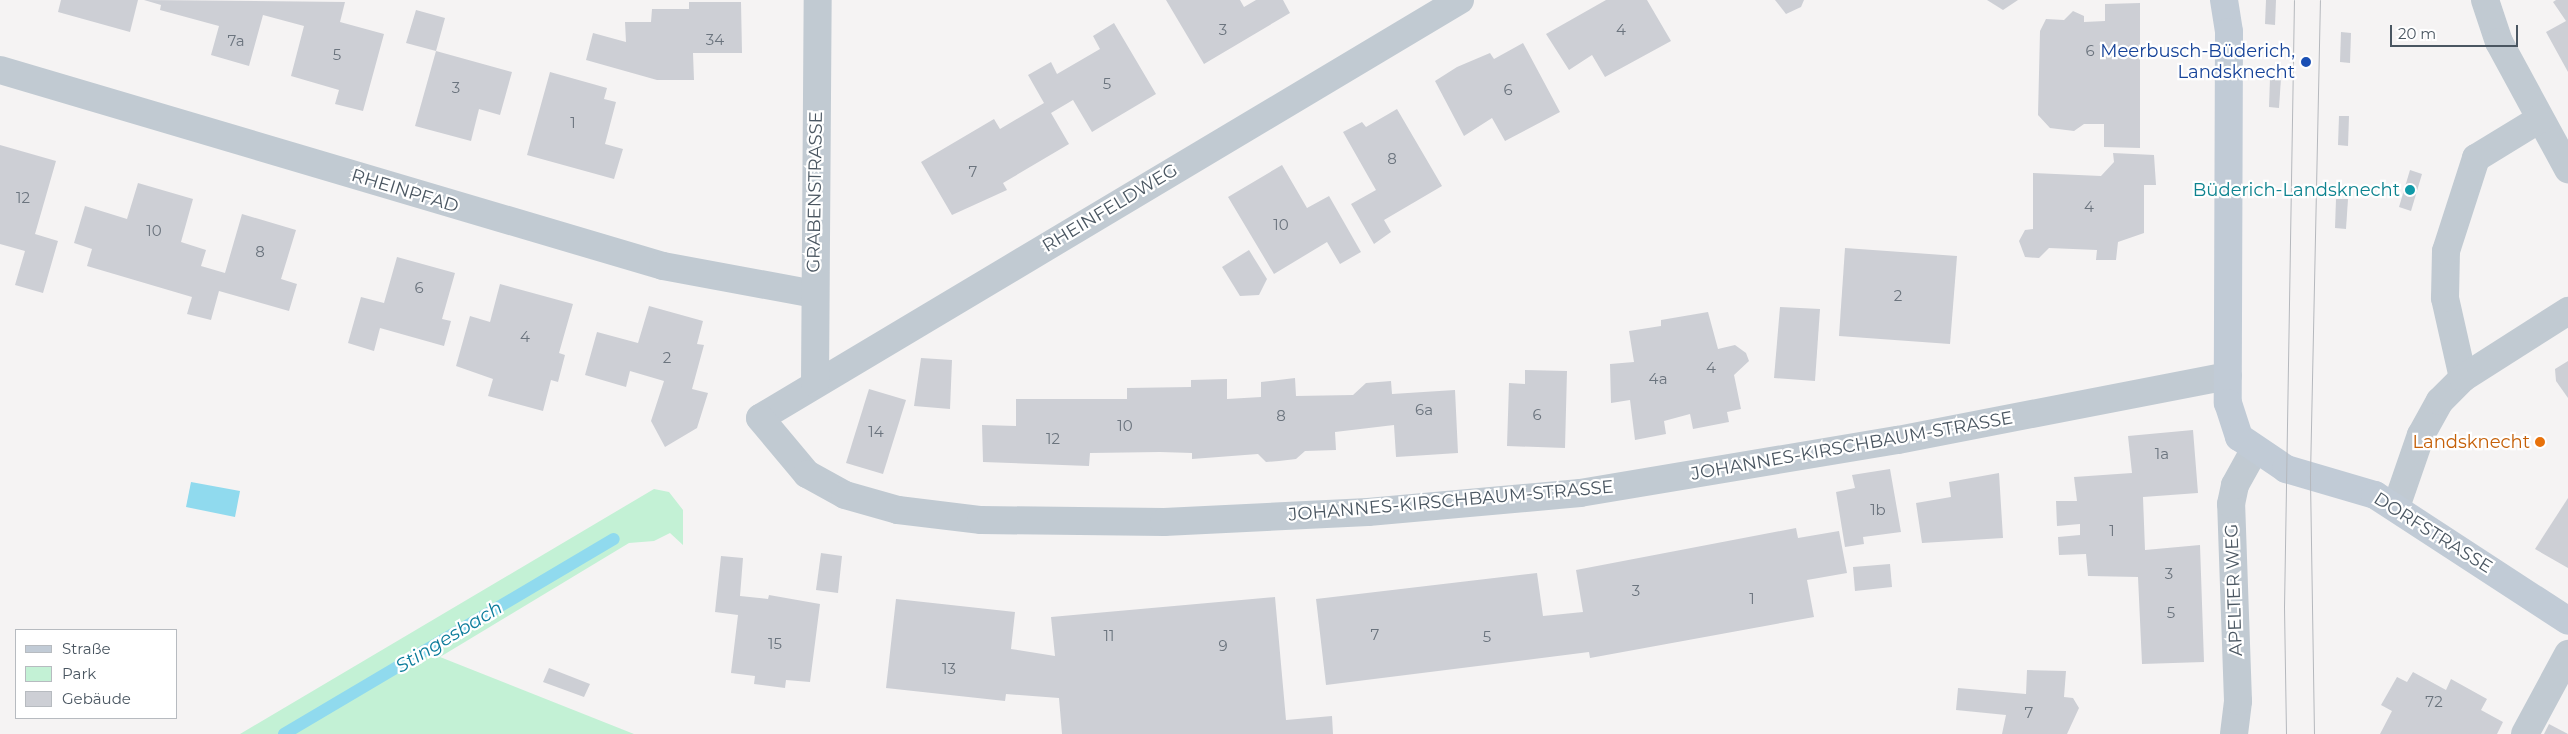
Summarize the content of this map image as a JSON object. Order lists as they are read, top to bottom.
{
  "streets": {
    "main road": ["DORFSTRASSE"],
    "street": [
      "RHEINPFAD",
      "GRABENSTRASSE",
      "RHEINFELDWEG",
      "JOHANNES-KIRSCHBAUM-STRASSE",
      "APELTER WEG"
    ]
  },
  "crossings": [
    ["RHEINPFAD", "GRABENSTRASSE"],
    ["GRABENSTRASSE", "RHEINFELDWEG"],
    ["RHEINFELDWEG", "JOHANNES-KIRSCHBAUM-STRASSE"],
    ["DORFSTRASSE", "APELTER WEG"]
  ],
  "water": ["Stingesbach"],
  "places": ["Meerbusch-Büderich, Landsknecht", "Büderich-Landsknecht", "Landsknecht"],
  "house_numbers": [
    "3",
    "4",
    "34",
    "7a",
    "6",
    "5",
    "5",
    "3",
    "6",
    "1",
    "8",
    "7",
    "12",
    "4",
    "10",
    "10",
    "8",
    "6",
    "2",
    "4",
    "2",
    "4",
    "4a",
    "6a",
    "6",
    "8",
    "10",
    "14",
    "12",
    "1a",
    "1b",
    "1",
    "3",
    "3",
    "1",
    "5",
    "7",
    "11",
    "5",
    "15",
    "9",
    "13",
    "72",
    "7"
  ],
  "legend": ["Straße", "Park", "Gebäude"],
  "scale_bar": "20 m"
}
